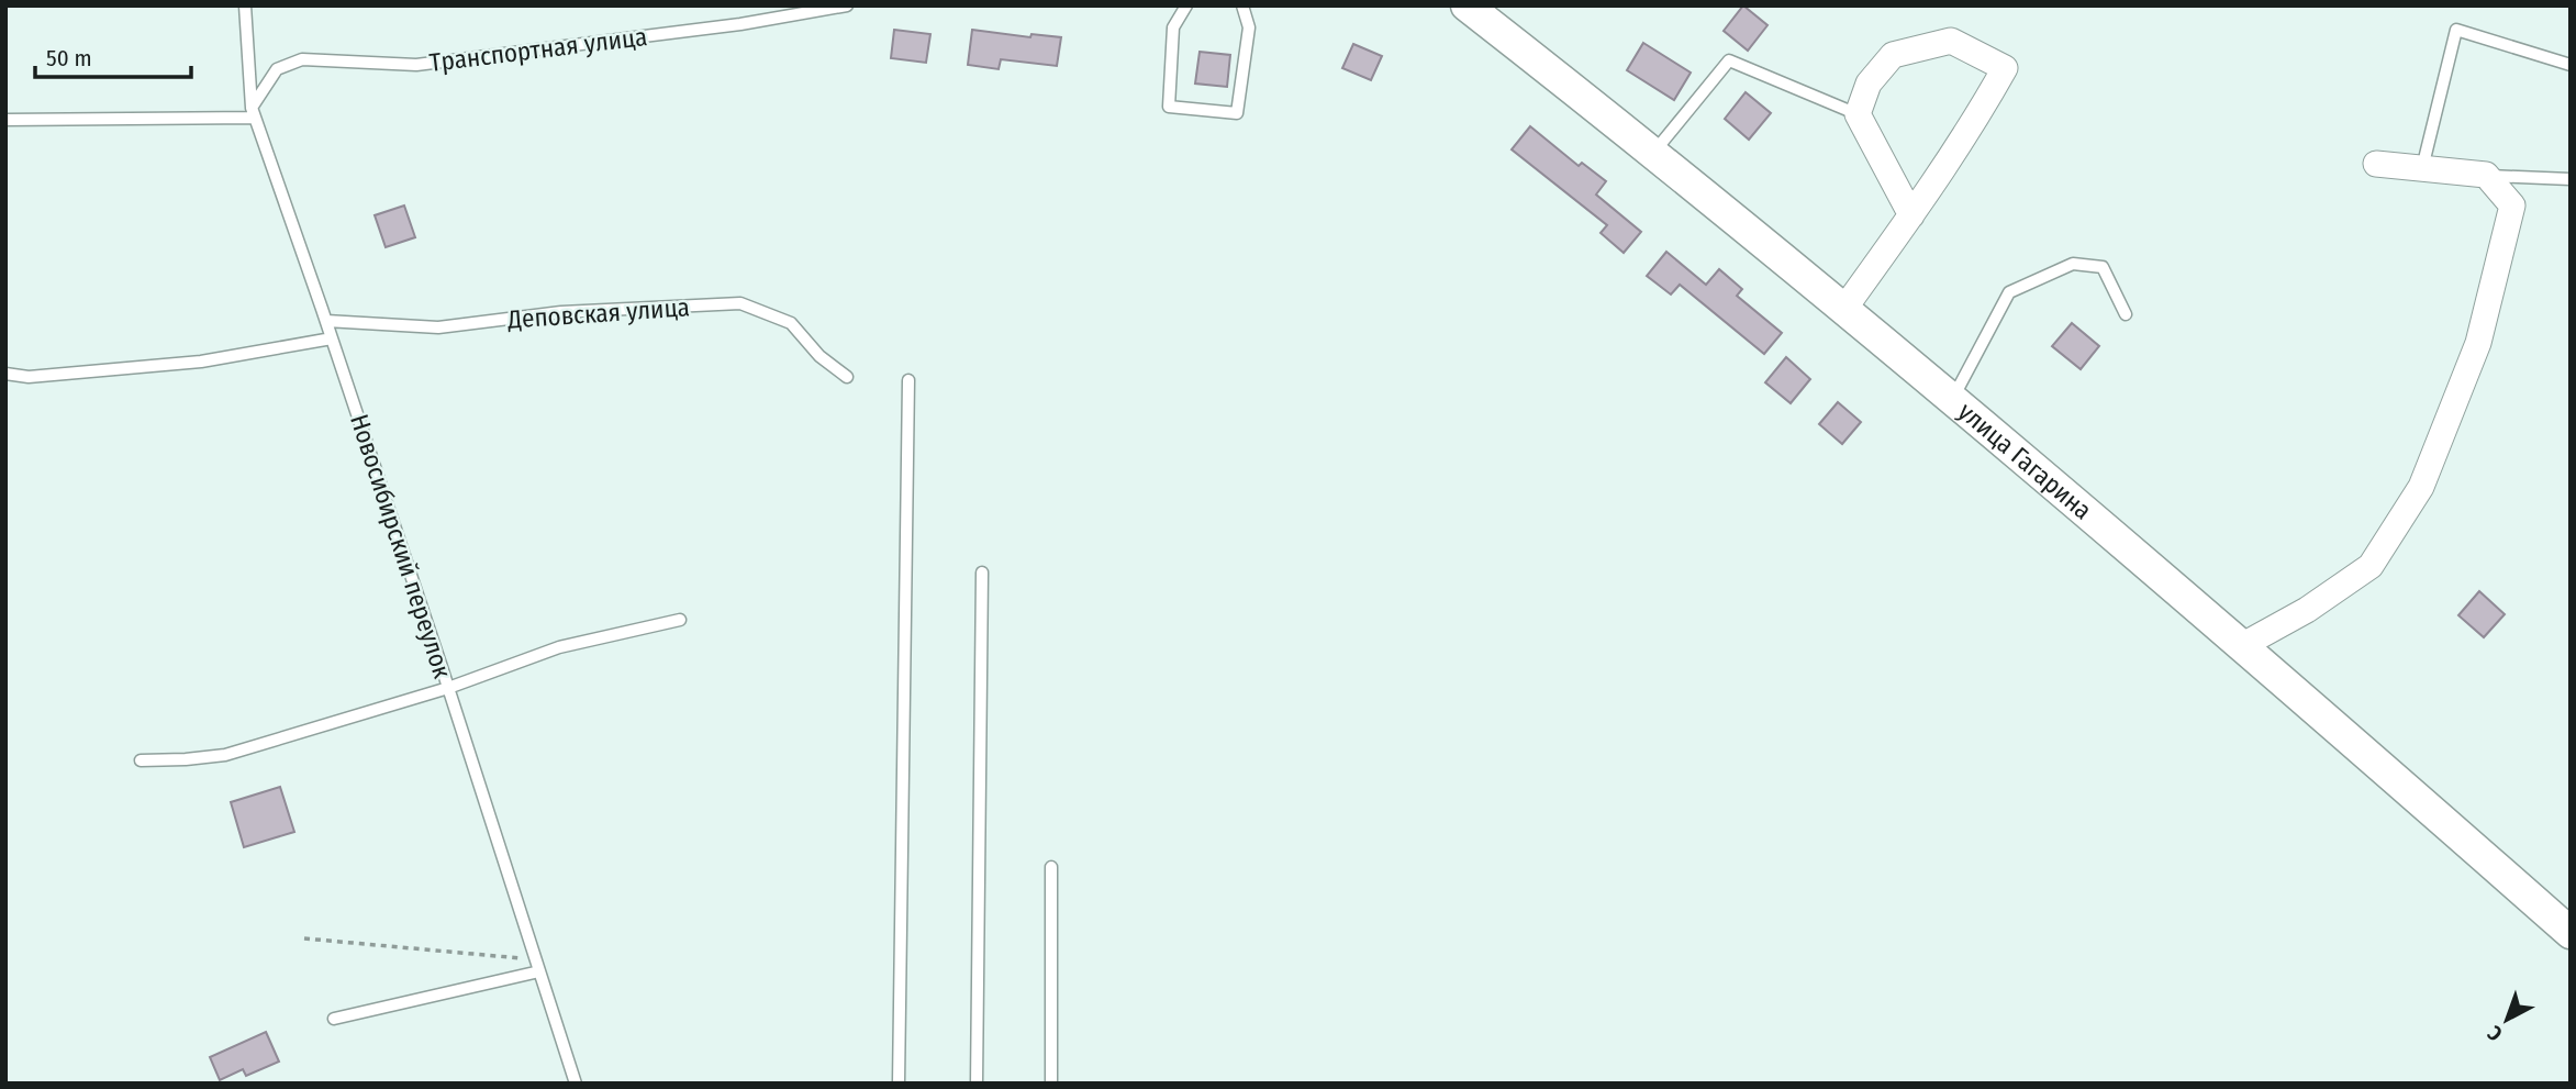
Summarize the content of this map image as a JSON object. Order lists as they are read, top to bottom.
{
  "streets": {
    "street": ["улица Гагарина"],
    "lane": ["Транспортная улица", "Деповская улица", "Новосибирский переулок"]
  },
  "crossings": [
    ["Транспортная улица", "Новосибирский переулок"],
    ["Деповская улица", "Новосибирский переулок"]
  ],
  "scale_bar": "50 m",
  "north": "bottom left"
}
